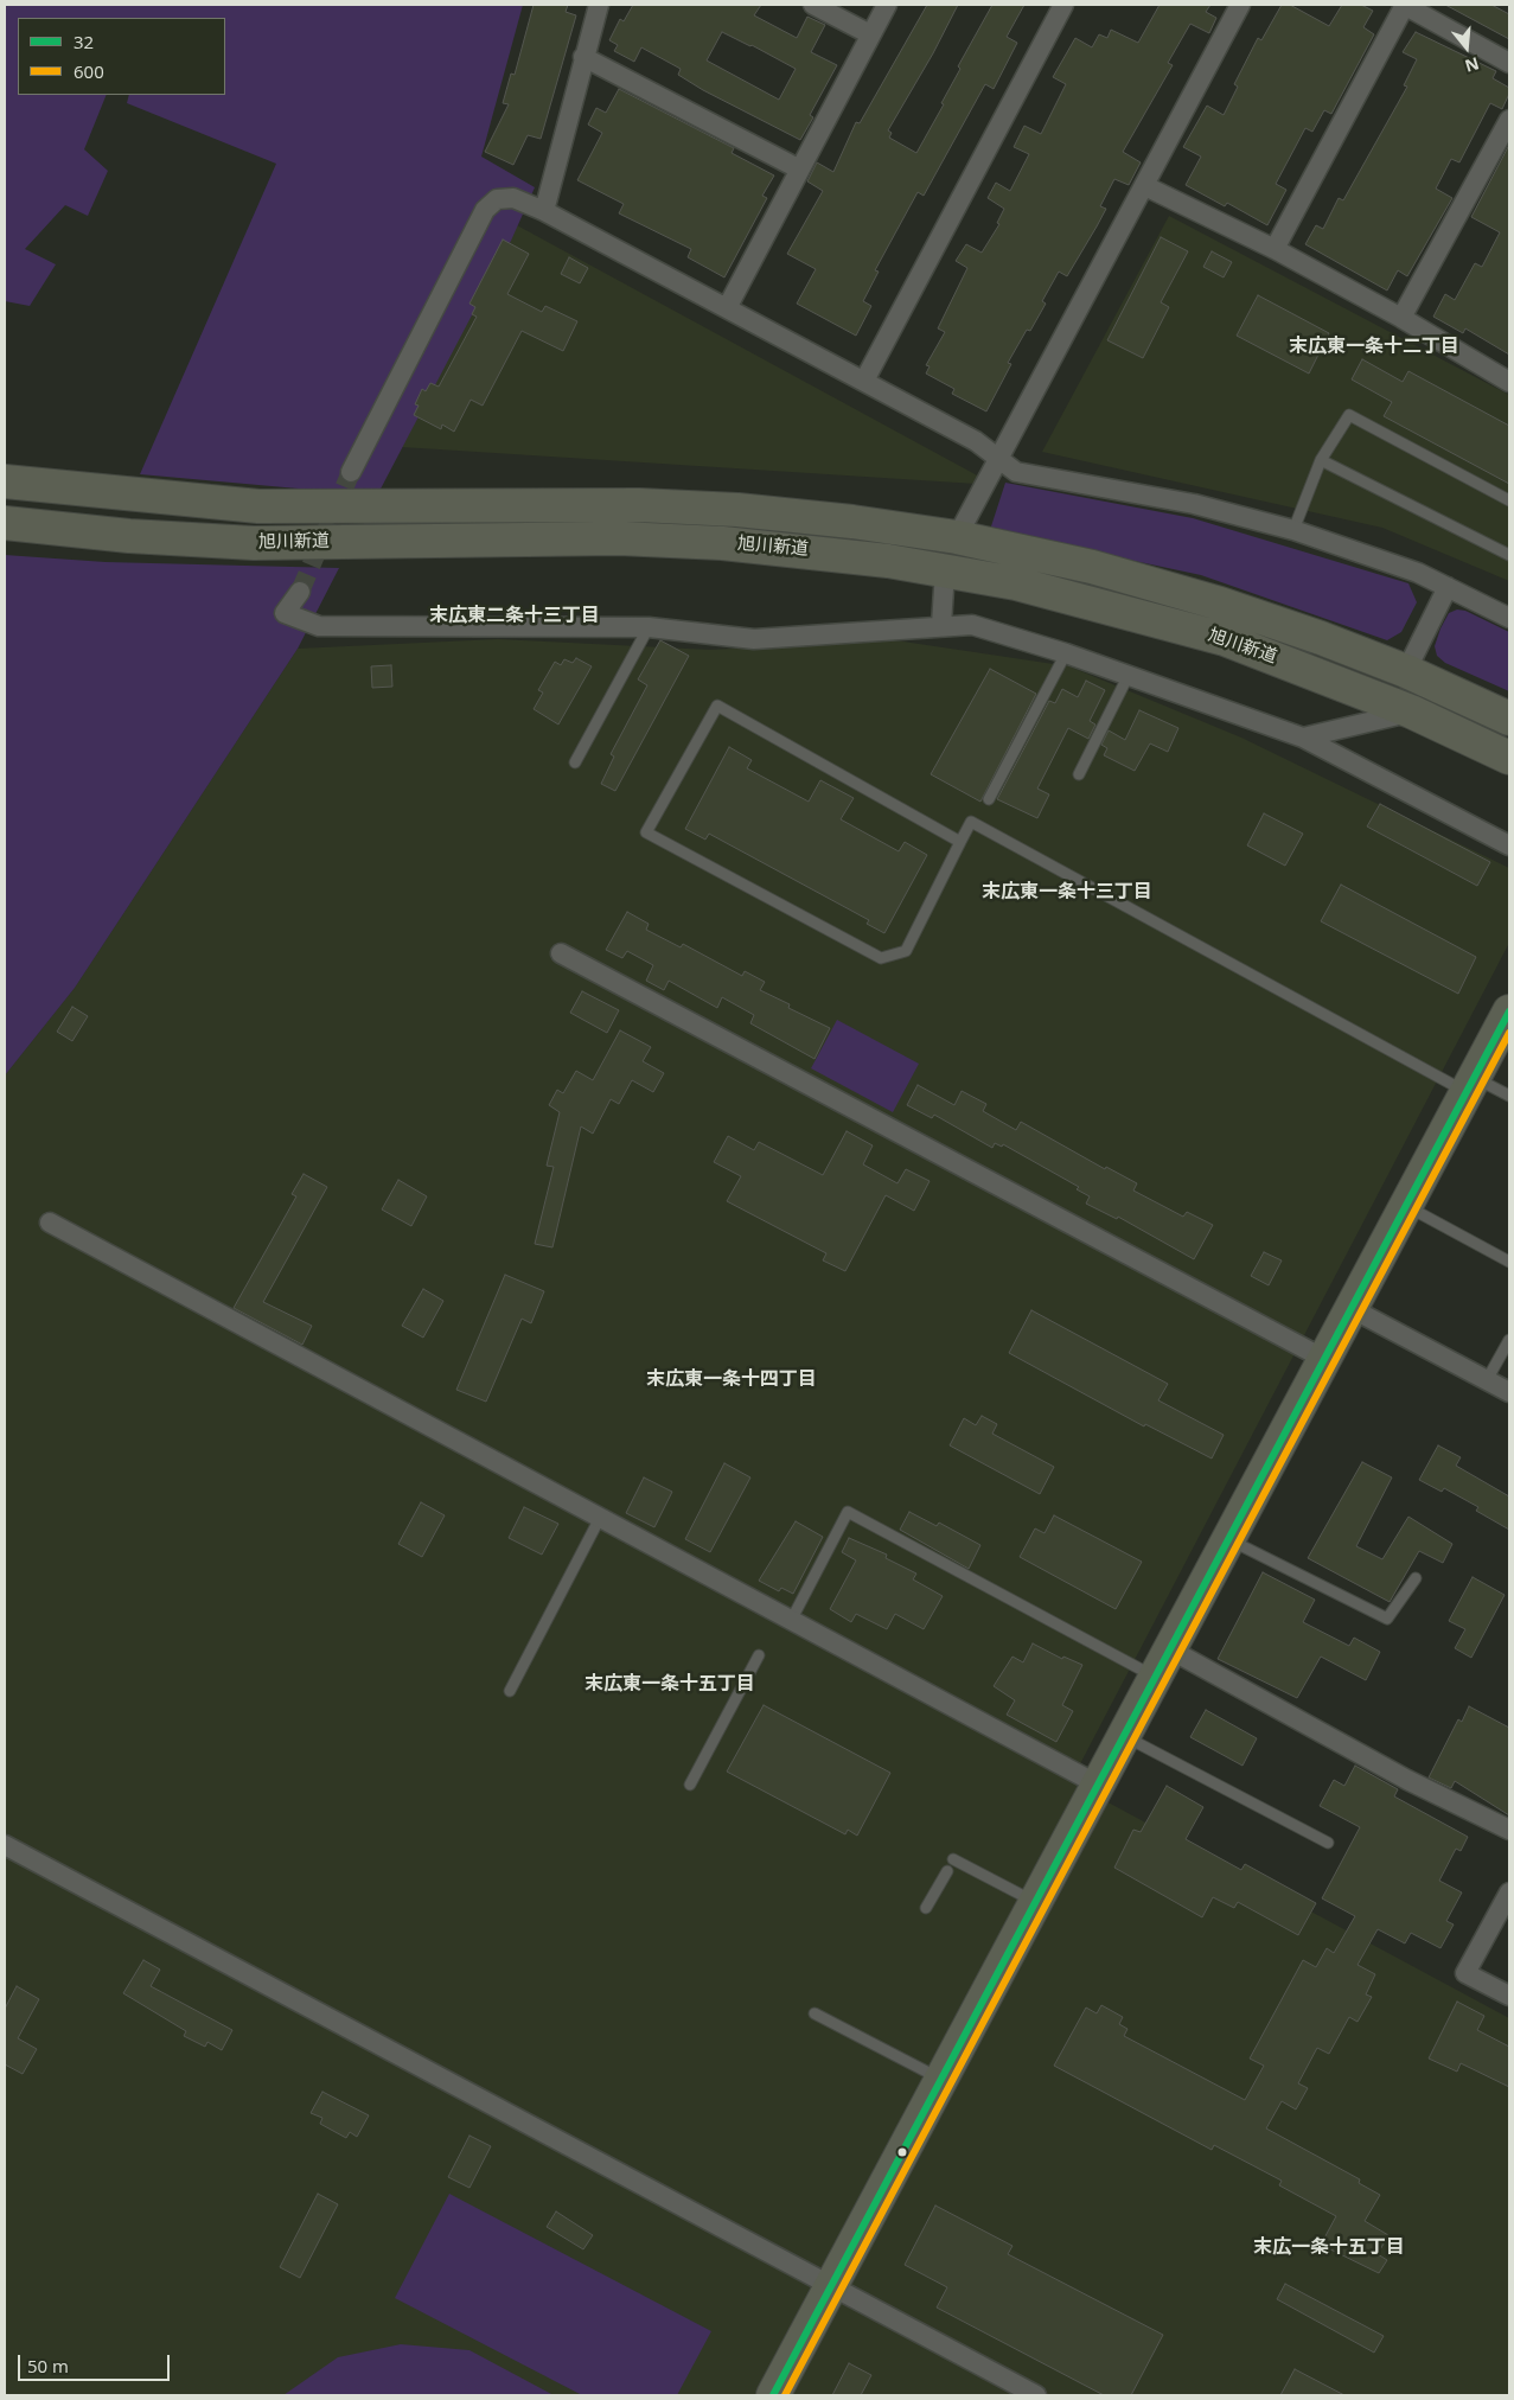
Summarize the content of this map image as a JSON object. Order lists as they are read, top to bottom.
{
  "streets": {
    "highway": ["旭川新道"]
  },
  "districts": [
    "末広東一条十二丁目",
    "末広東二条十三丁目",
    "末広東一条十三丁目",
    "末広東一条十四丁目",
    "末広東一条十五丁目",
    "末広一条十五丁目"
  ],
  "lines": ["transit line 32", "transit line 600"],
  "legend": ["32", "600"],
  "scale_bar": "50 m",
  "north": "bottom"
}
